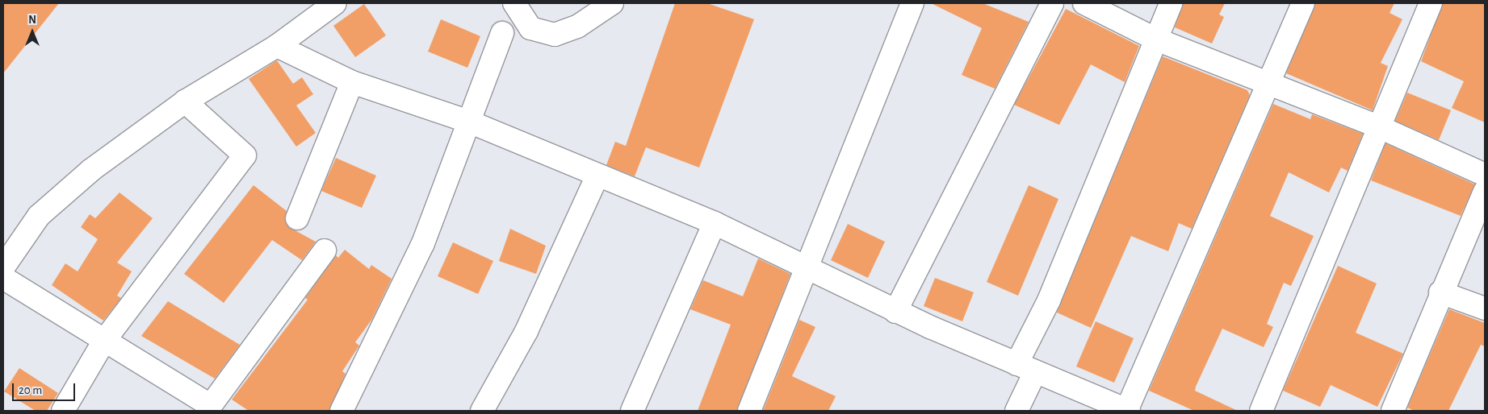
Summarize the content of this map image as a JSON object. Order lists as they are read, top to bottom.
{
  "scale_bar": "20 m",
  "north": "top"
}
